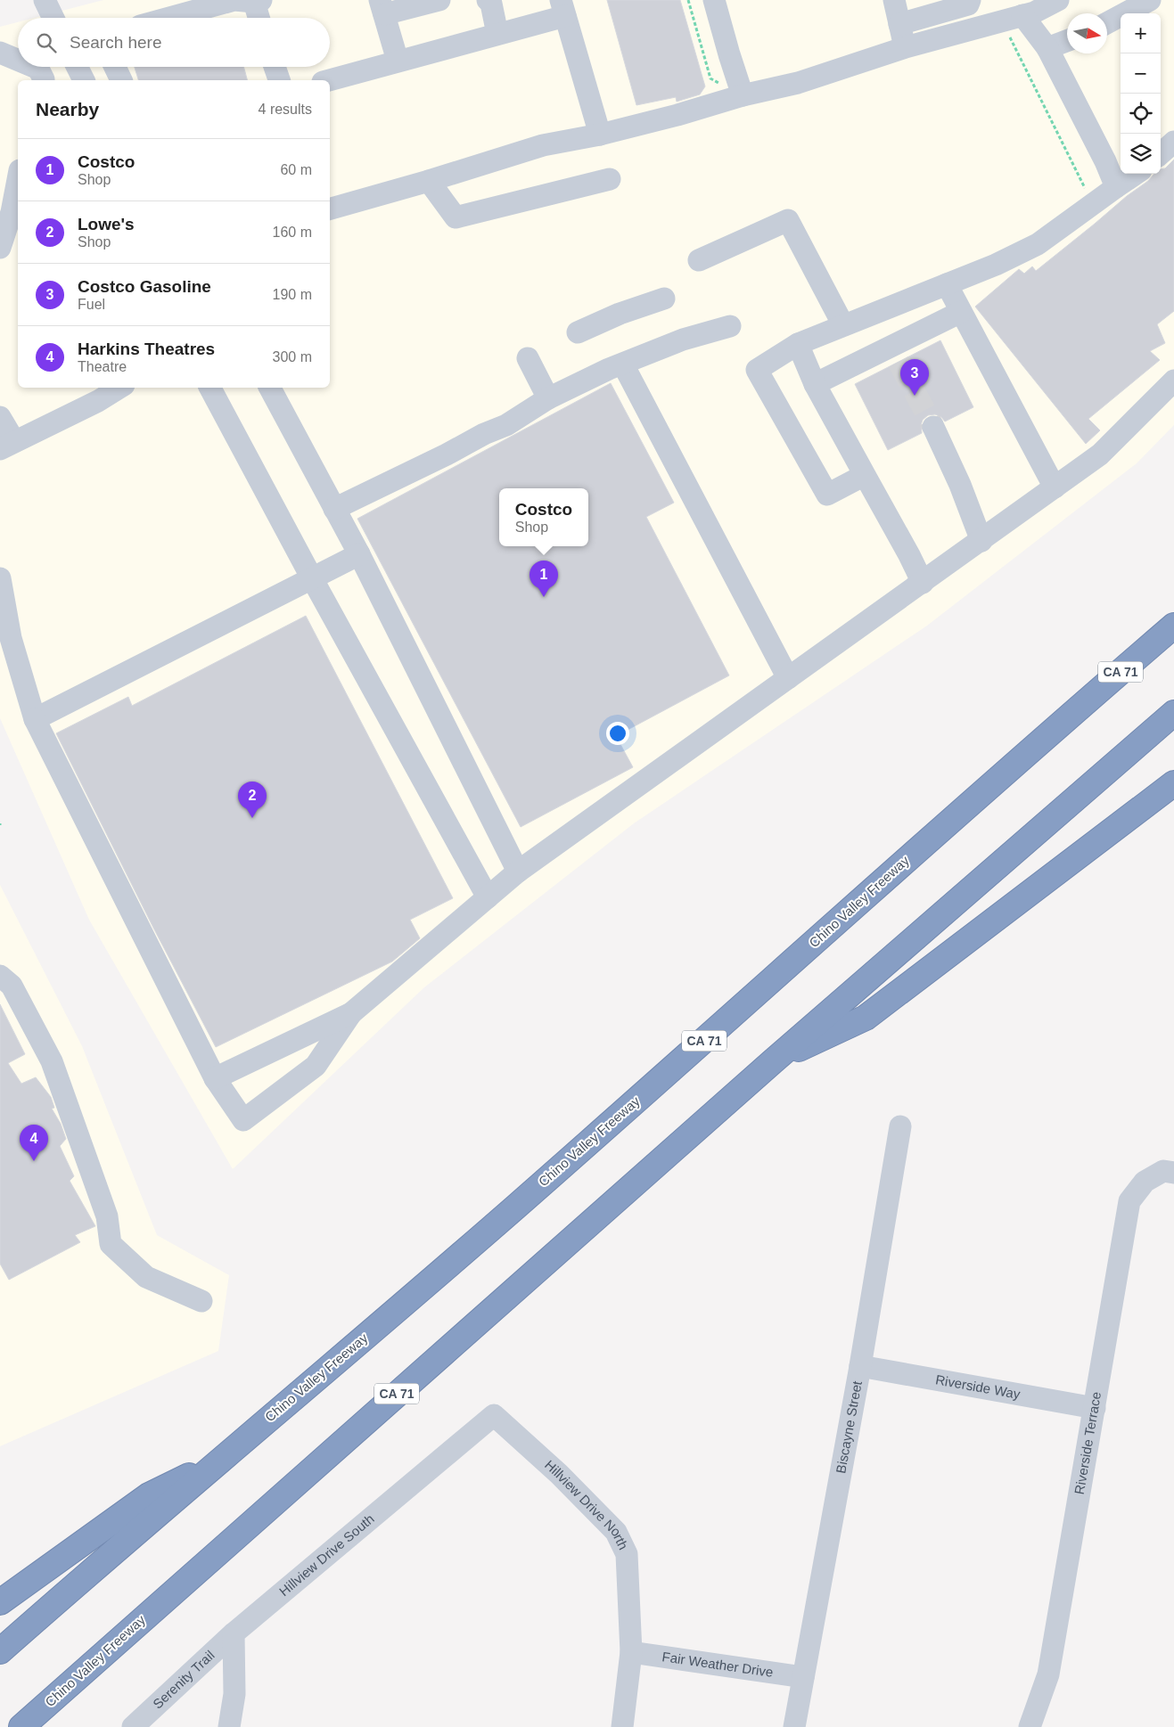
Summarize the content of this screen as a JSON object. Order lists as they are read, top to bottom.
{
  "streets": {
    "highway": ["CA 71", "Chino Valley Freeway"],
    "street": [
      "Riverside Way",
      "Biscayne Street",
      "Riverside Terrace",
      "Hillview Drive North",
      "Hillview Drive South",
      "Fair Weather Drive",
      "Serenity Trail"
    ]
  },
  "crossings": [
    ["Riverside Way", "Biscayne Street"],
    ["Riverside Way", "Riverside Terrace"],
    ["Biscayne Street", "Fair Weather Drive"],
    ["Hillview Drive North", "Hillview Drive South"],
    ["Hillview Drive North", "Fair Weather Drive"],
    ["Hillview Drive South", "Serenity Trail"]
  ],
  "north": "right",
  "page": {
    "map_buttons": ["+", "−"],
    "search": "Search here",
    "heading": ["Nearby", "4 results"],
    "list": [
      {
        "mark": "1",
        "name": "Costco",
        "note": "Shop",
        "value": "60 m"
      },
      {
        "mark": "2",
        "name": "Lowe's",
        "note": "Shop",
        "value": "160 m"
      },
      {
        "mark": "3",
        "name": "Costco Gasoline",
        "note": "Fuel",
        "value": "190 m"
      },
      {
        "mark": "4",
        "name": "Harkins Theatres",
        "note": "Theatre",
        "value": "300 m"
      }
    ],
    "pins": [
      "3",
      "1",
      "2",
      "4"
    ],
    "popup": ["Costco", "Shop"]
  }
}
